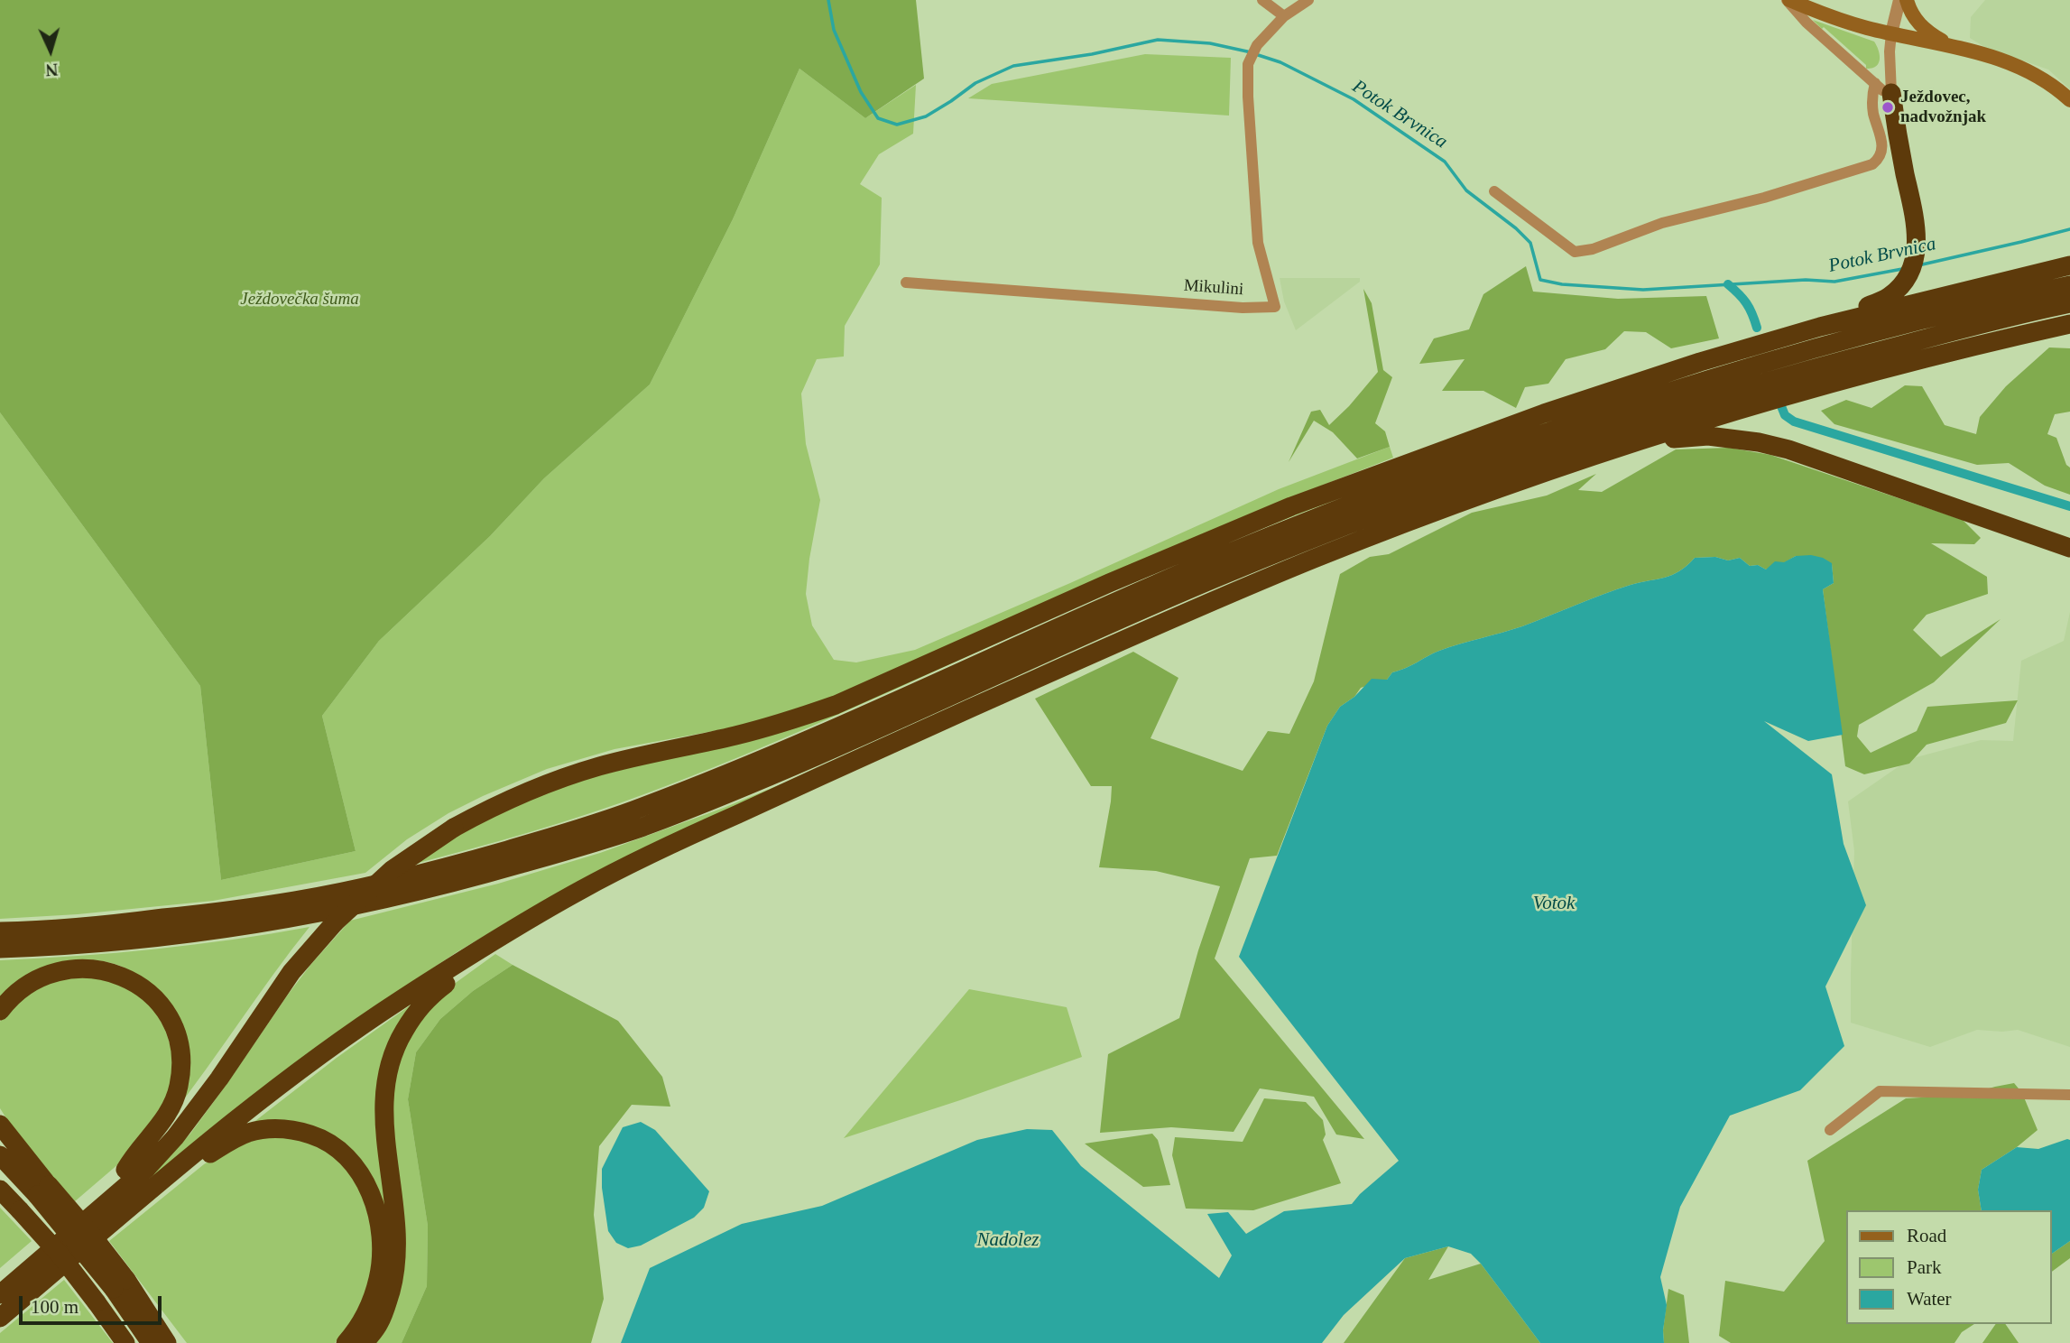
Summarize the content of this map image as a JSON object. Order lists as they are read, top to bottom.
{
  "streets": {
    "street": ["Mikulini"]
  },
  "water": ["Potok Brvnica", "Votok", "Nadolez"],
  "parks": ["Ježdovečka šuma"],
  "places": ["Ježdovec, nadvožnjak"],
  "legend": ["Road", "Park", "Water"],
  "scale_bar": "100 m",
  "north": "bottom"
}
